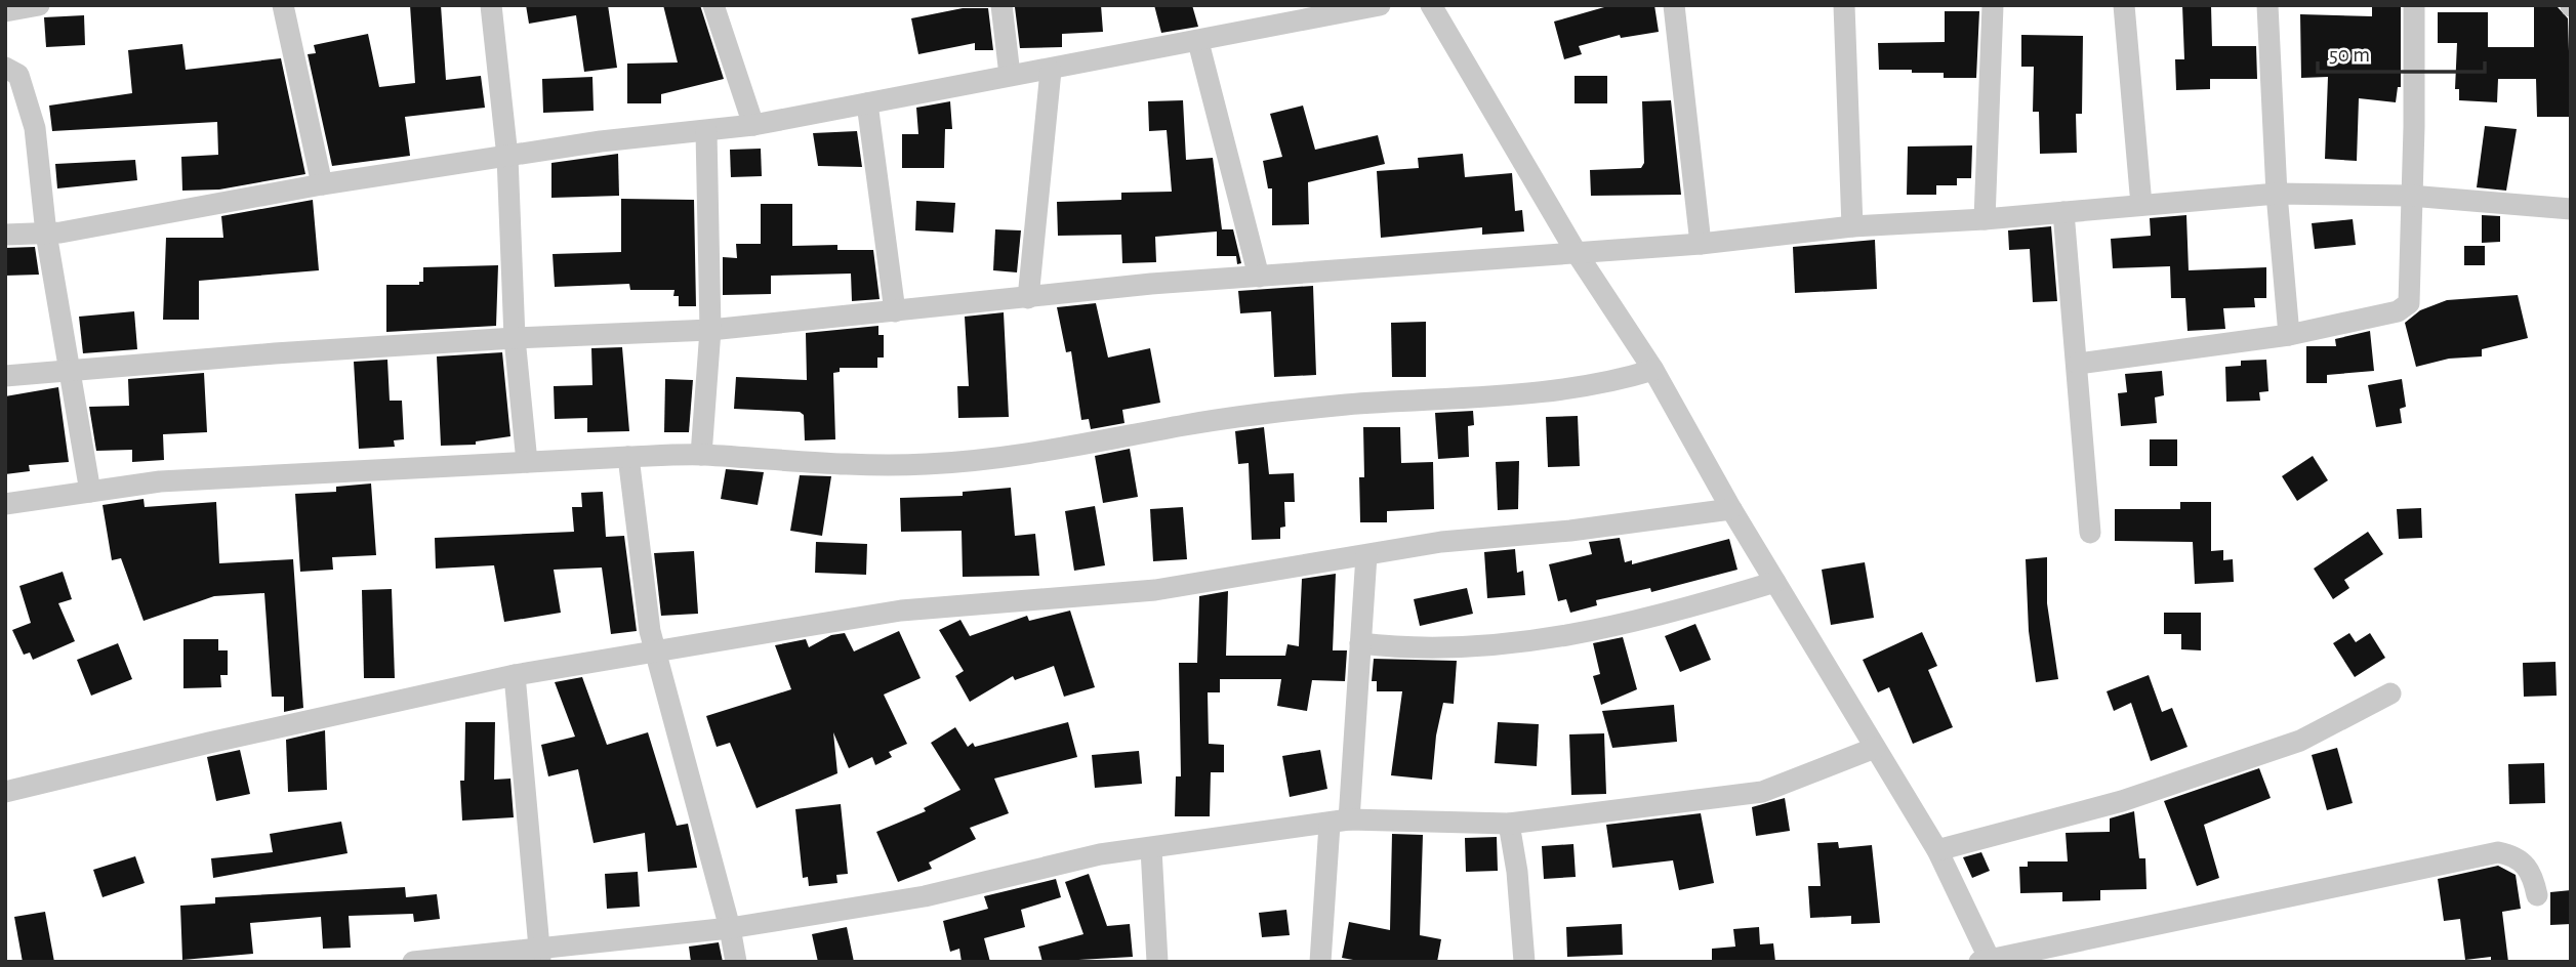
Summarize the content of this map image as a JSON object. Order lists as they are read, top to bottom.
{
  "scale_bar": "50 m"
}
